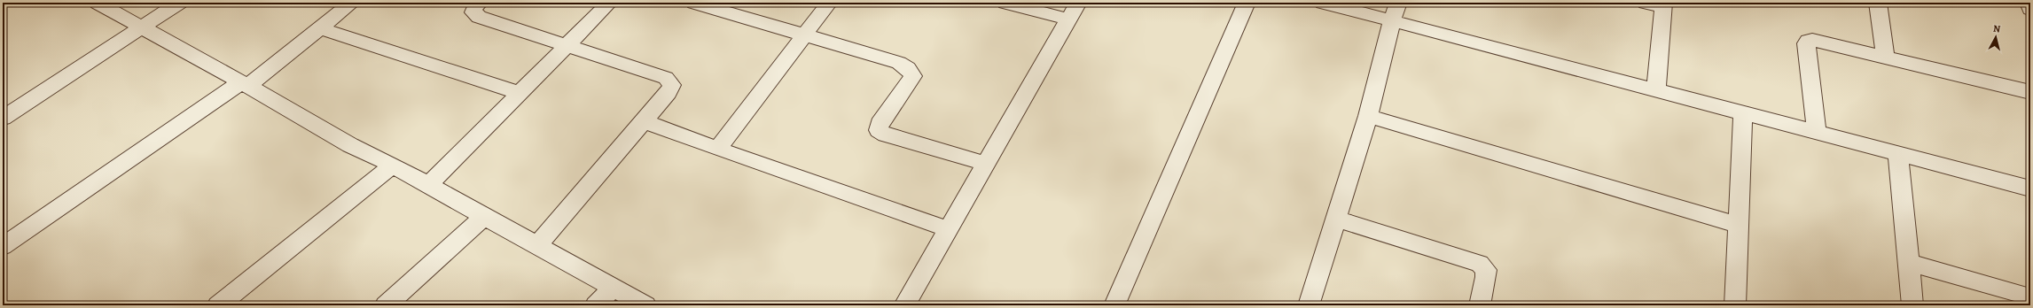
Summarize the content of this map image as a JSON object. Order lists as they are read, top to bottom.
{
  "north": "top"
}
